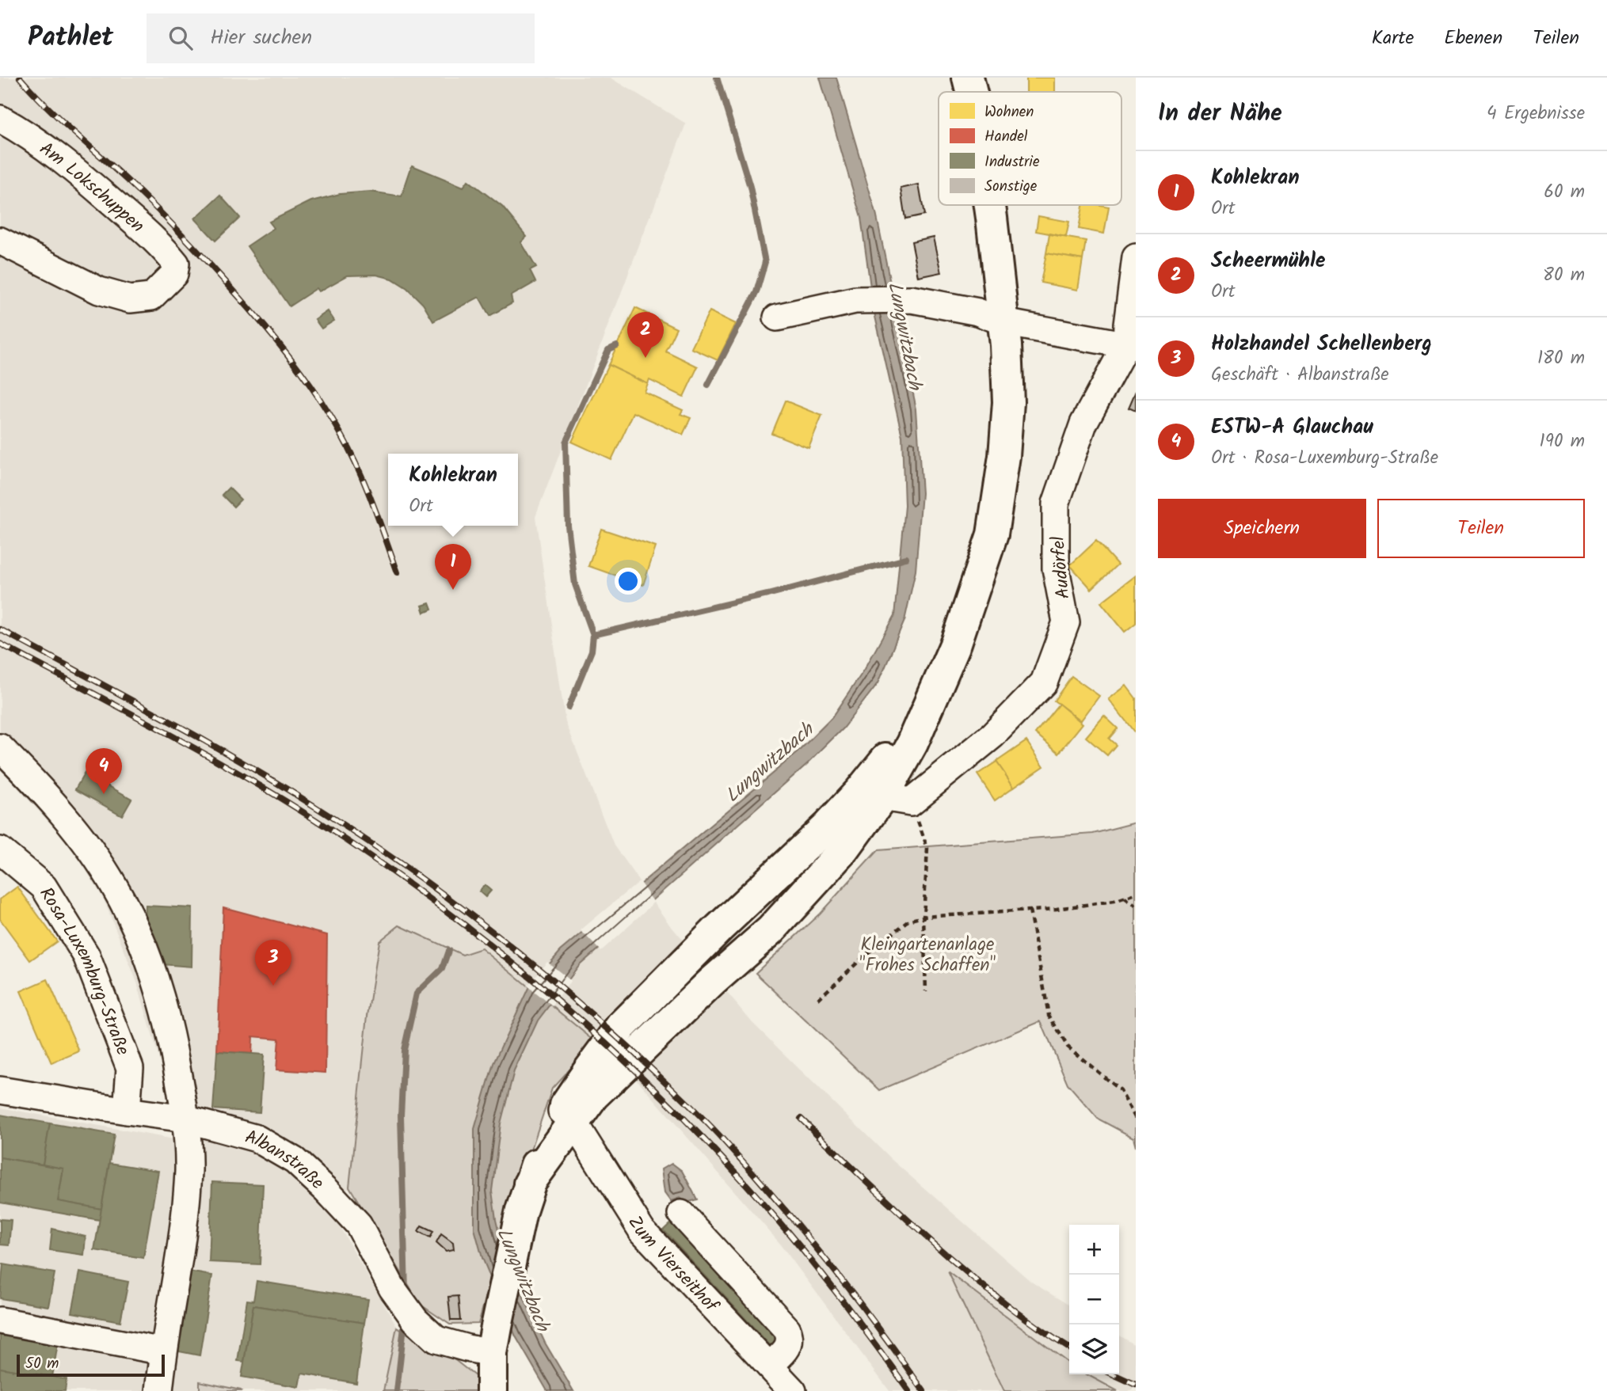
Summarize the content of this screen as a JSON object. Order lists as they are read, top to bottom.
{
  "streets": {
    "street": [
      "Am Lokschuppen",
      "Audörfel",
      "Rosa-Luxemburg-Straße",
      "Albanstraße",
      "Zum Vierseithof"
    ]
  },
  "crossings": [
    ["Rosa-Luxemburg-Straße", "Albanstraße"]
  ],
  "water": ["Lungwitzbach"],
  "parks": ["Kleingartenanlage \"Frohes Schaffen\""],
  "legend": [
    "Wohnen",
    "Handel",
    "Industrie",
    "Sonstige"
  ],
  "scale_bar": "50 m",
  "page": {
    "header": "Pathlet",
    "search": "Hier suchen",
    "nav": ["Karte", "Ebenen", "Teilen"],
    "heading": ["In der Nähe", "4 Ergebnisse"],
    "list": [
      {
        "mark": "1",
        "name": "Kohlekran",
        "note": "Ort",
        "value": "60 m"
      },
      {
        "mark": "2",
        "name": "Scheermühle",
        "note": "Ort",
        "value": "80 m"
      },
      {
        "mark": "3",
        "name": "Holzhandel Schellenberg",
        "note": "Geschäft · Albanstraße",
        "value": "180 m"
      },
      {
        "mark": "4",
        "name": "ESTW-A Glauchau",
        "note": "Ort · Rosa-Luxemburg-Straße",
        "value": "190 m"
      }
    ],
    "pins": [
      "2",
      "1",
      "4",
      "3"
    ],
    "popup": ["Kohlekran", "Ort"],
    "buttons": ["Speichern", "Teilen"],
    "map_buttons": ["+", "−"],
    "scale": "50 m"
  }
}
